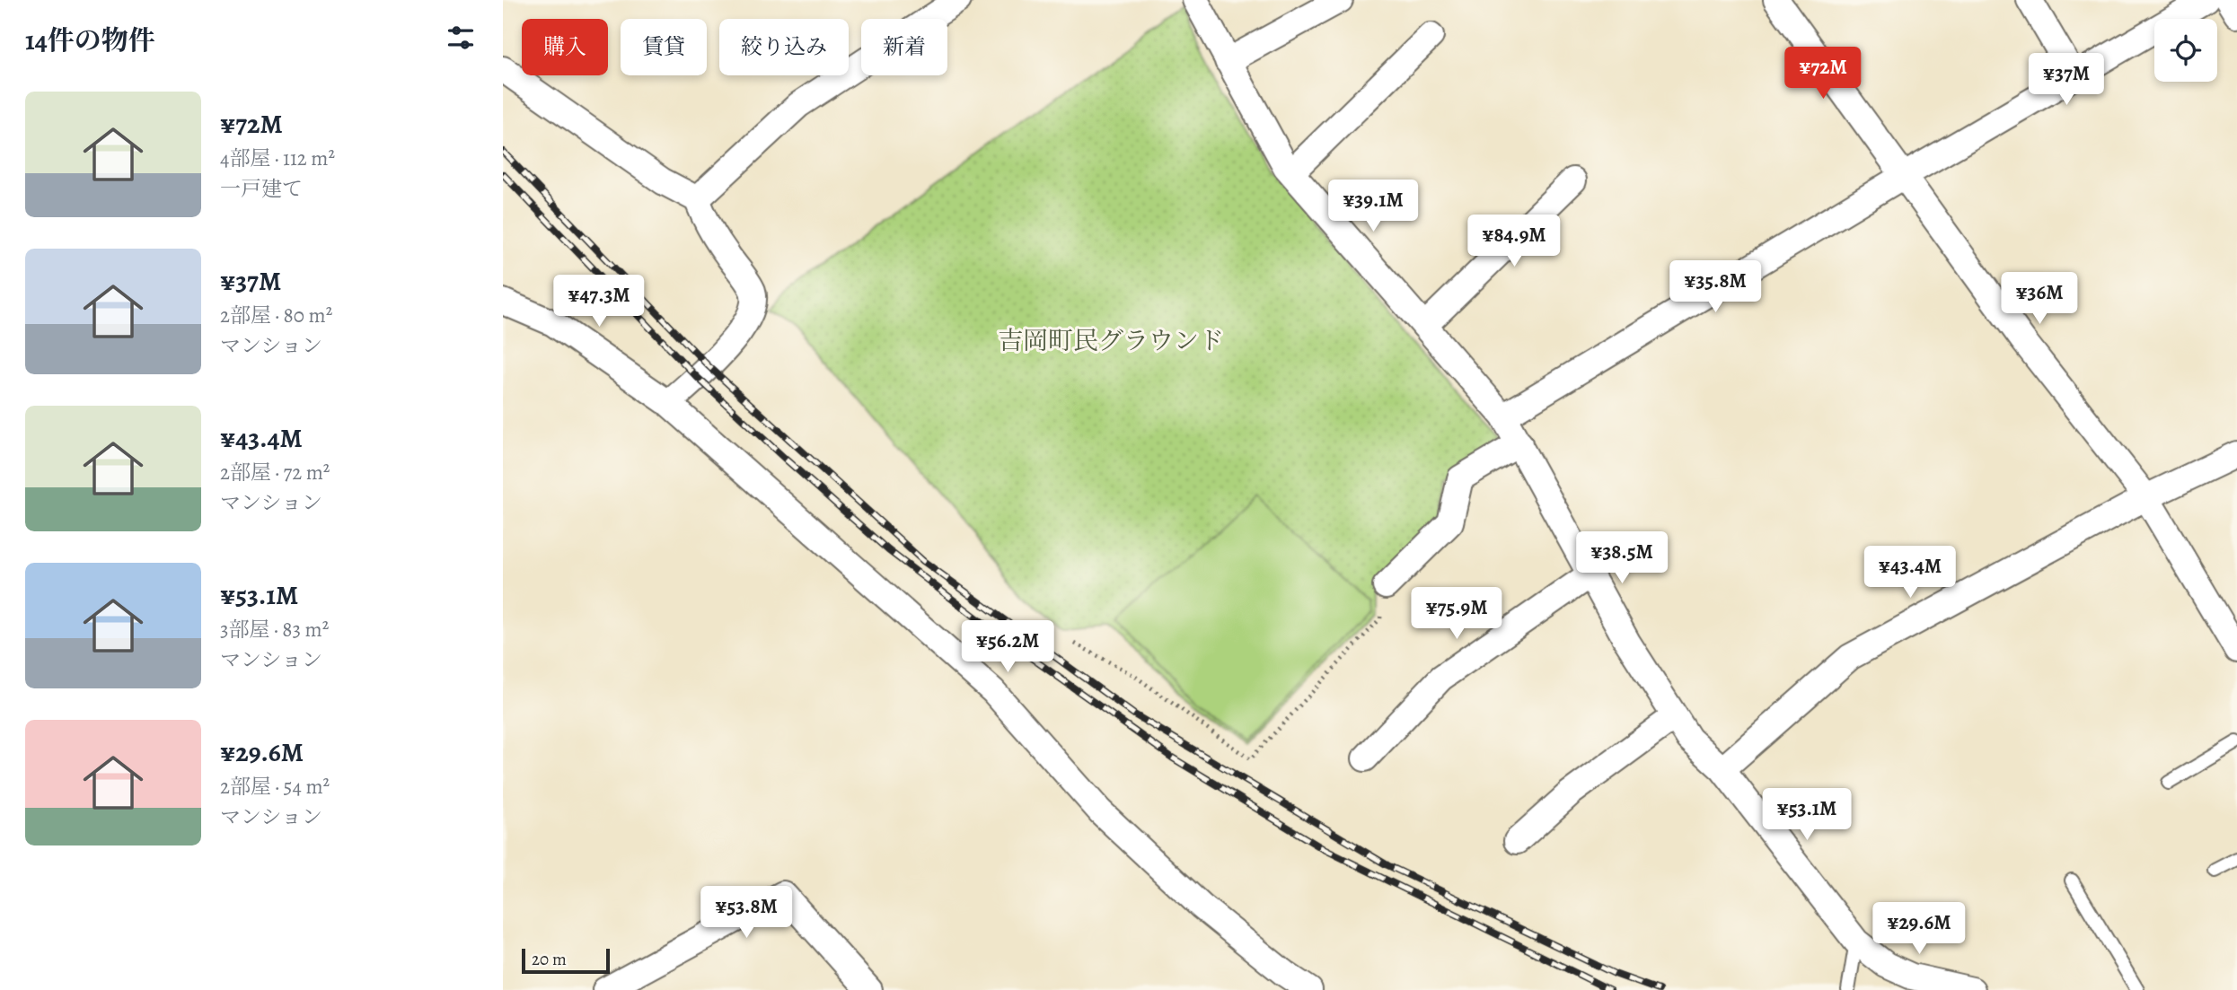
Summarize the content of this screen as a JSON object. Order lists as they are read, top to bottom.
{
  "parks": ["吉岡町民グラウンド"],
  "scale_bar": "20 m",
  "page": {
    "heading": "14件の物件",
    "chip": [
      "購入",
      "賃貸",
      "絞り込み",
      "新着"
    ],
    "price": [
      "¥72M",
      "¥37M",
      "¥39.1M",
      "¥84.9M",
      "¥35.8M",
      "¥36M",
      "¥47.3M",
      "¥38.5M",
      "¥43.4M",
      "¥75.9M",
      "¥56.2M",
      "¥53.1M",
      "¥53.8M",
      "¥29.6M"
    ],
    "list": [
      {
        "name": "¥72M",
        "note": "4部屋 · 112 m² · 一戸建て"
      },
      {
        "name": "¥37M",
        "note": "2部屋 · 80 m² · マンション"
      },
      {
        "name": "¥43.4M",
        "note": "2部屋 · 72 m² · マンション"
      },
      {
        "name": "¥53.1M",
        "note": "3部屋 · 83 m² · マンション"
      },
      {
        "name": "¥29.6M",
        "note": "2部屋 · 54 m² · マンション"
      }
    ],
    "scale": "20 m"
  }
}
